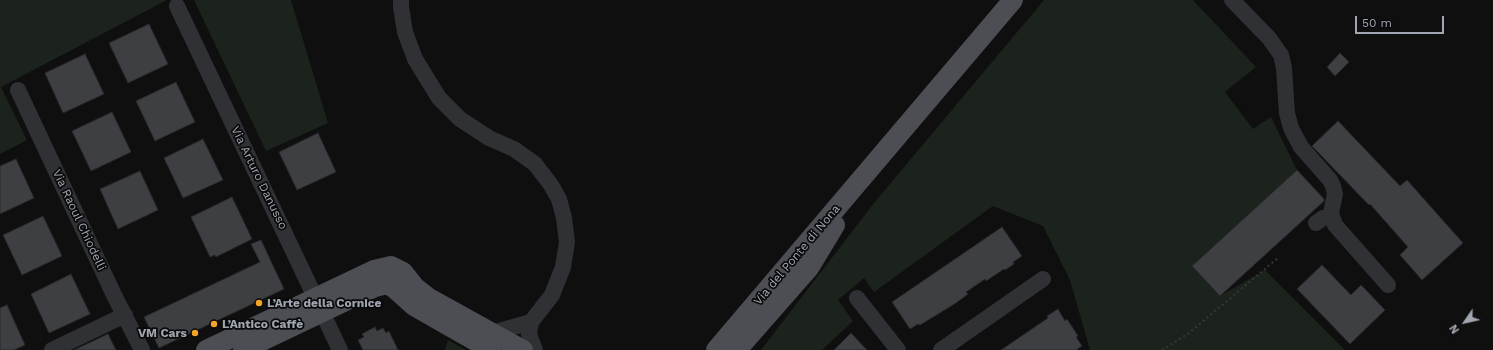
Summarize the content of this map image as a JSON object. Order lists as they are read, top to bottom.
{
  "streets": {
    "main road": ["Via del Ponte di Nona"],
    "street": ["Via Arturo Danusso", "Via Raoul Chiodelli"]
  },
  "places": ["L’Arte della Cornice", "L’Antico Caffè", "VM Cars"],
  "scale_bar": "50 m",
  "north": "bottom left"
}
